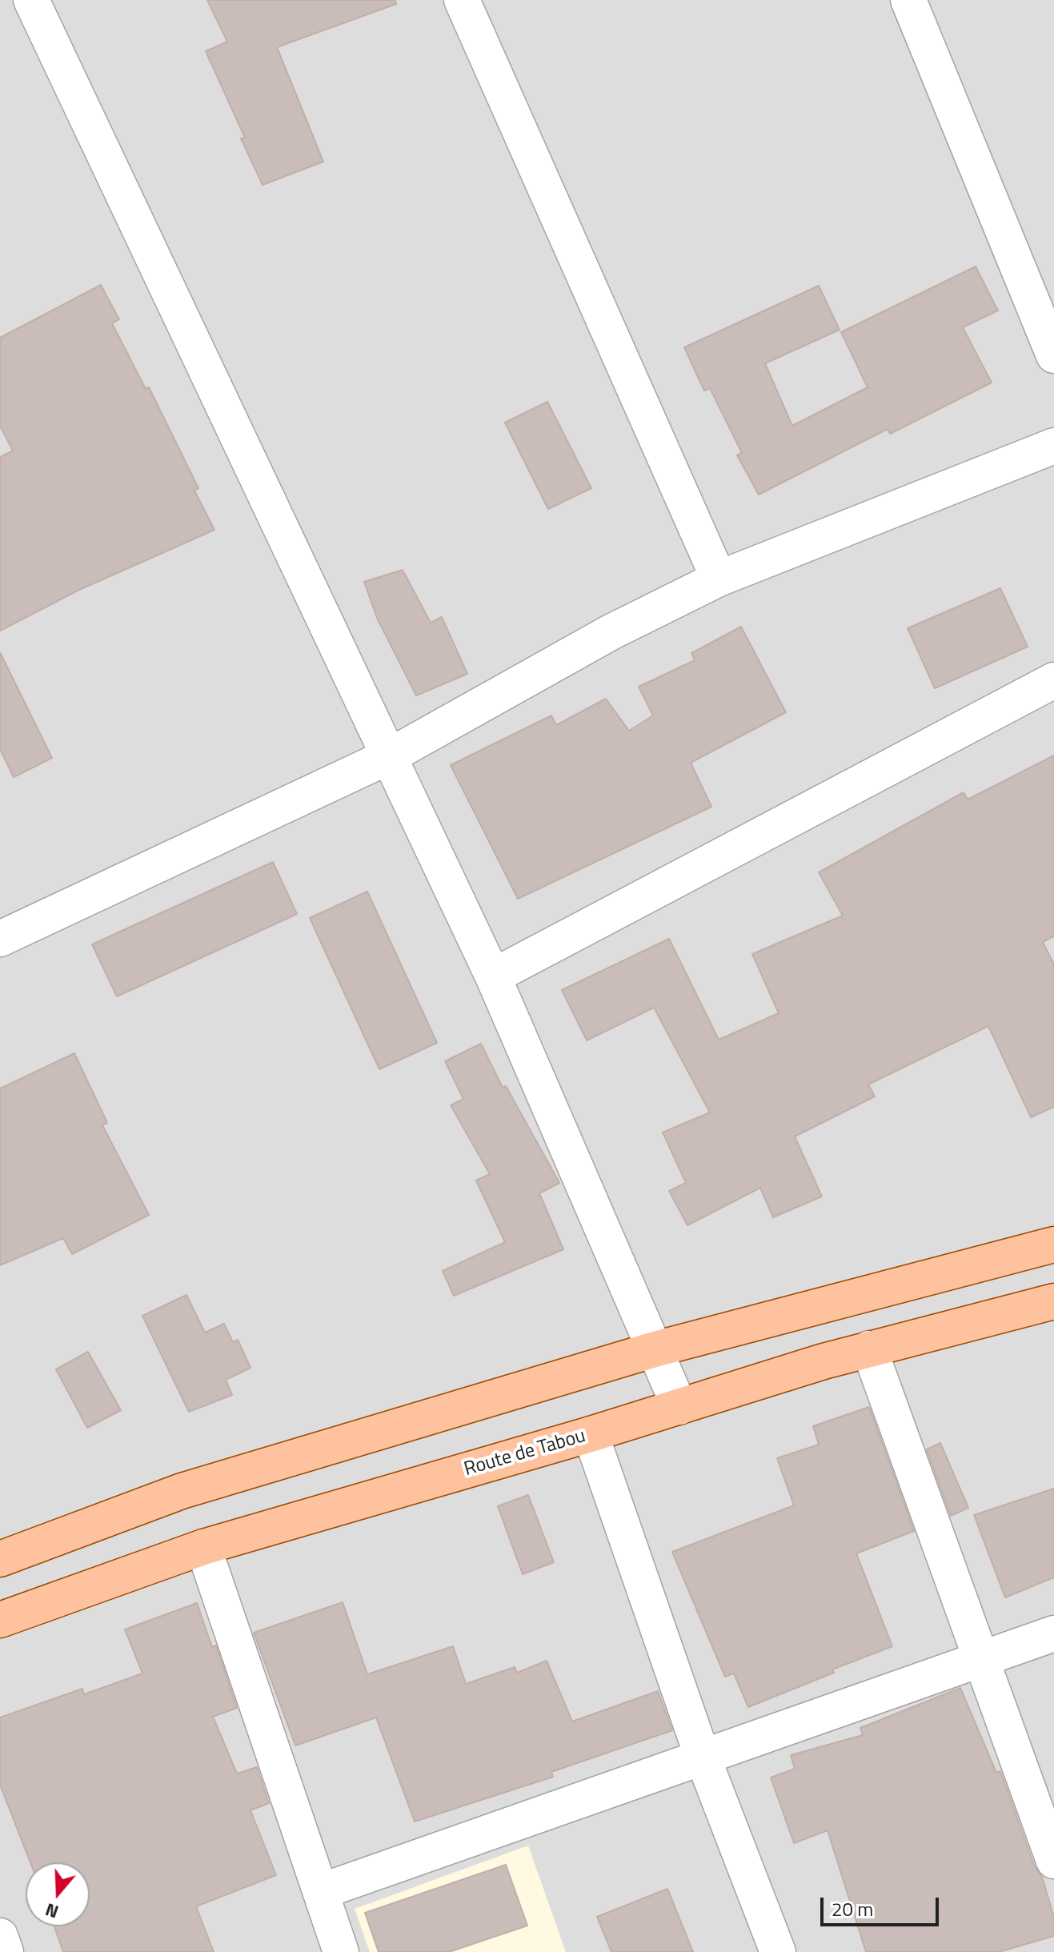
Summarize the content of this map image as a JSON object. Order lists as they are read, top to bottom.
{
  "streets": {
    "main road": ["Route de Tabou"]
  },
  "scale_bar": "20 m",
  "north": "bottom"
}
